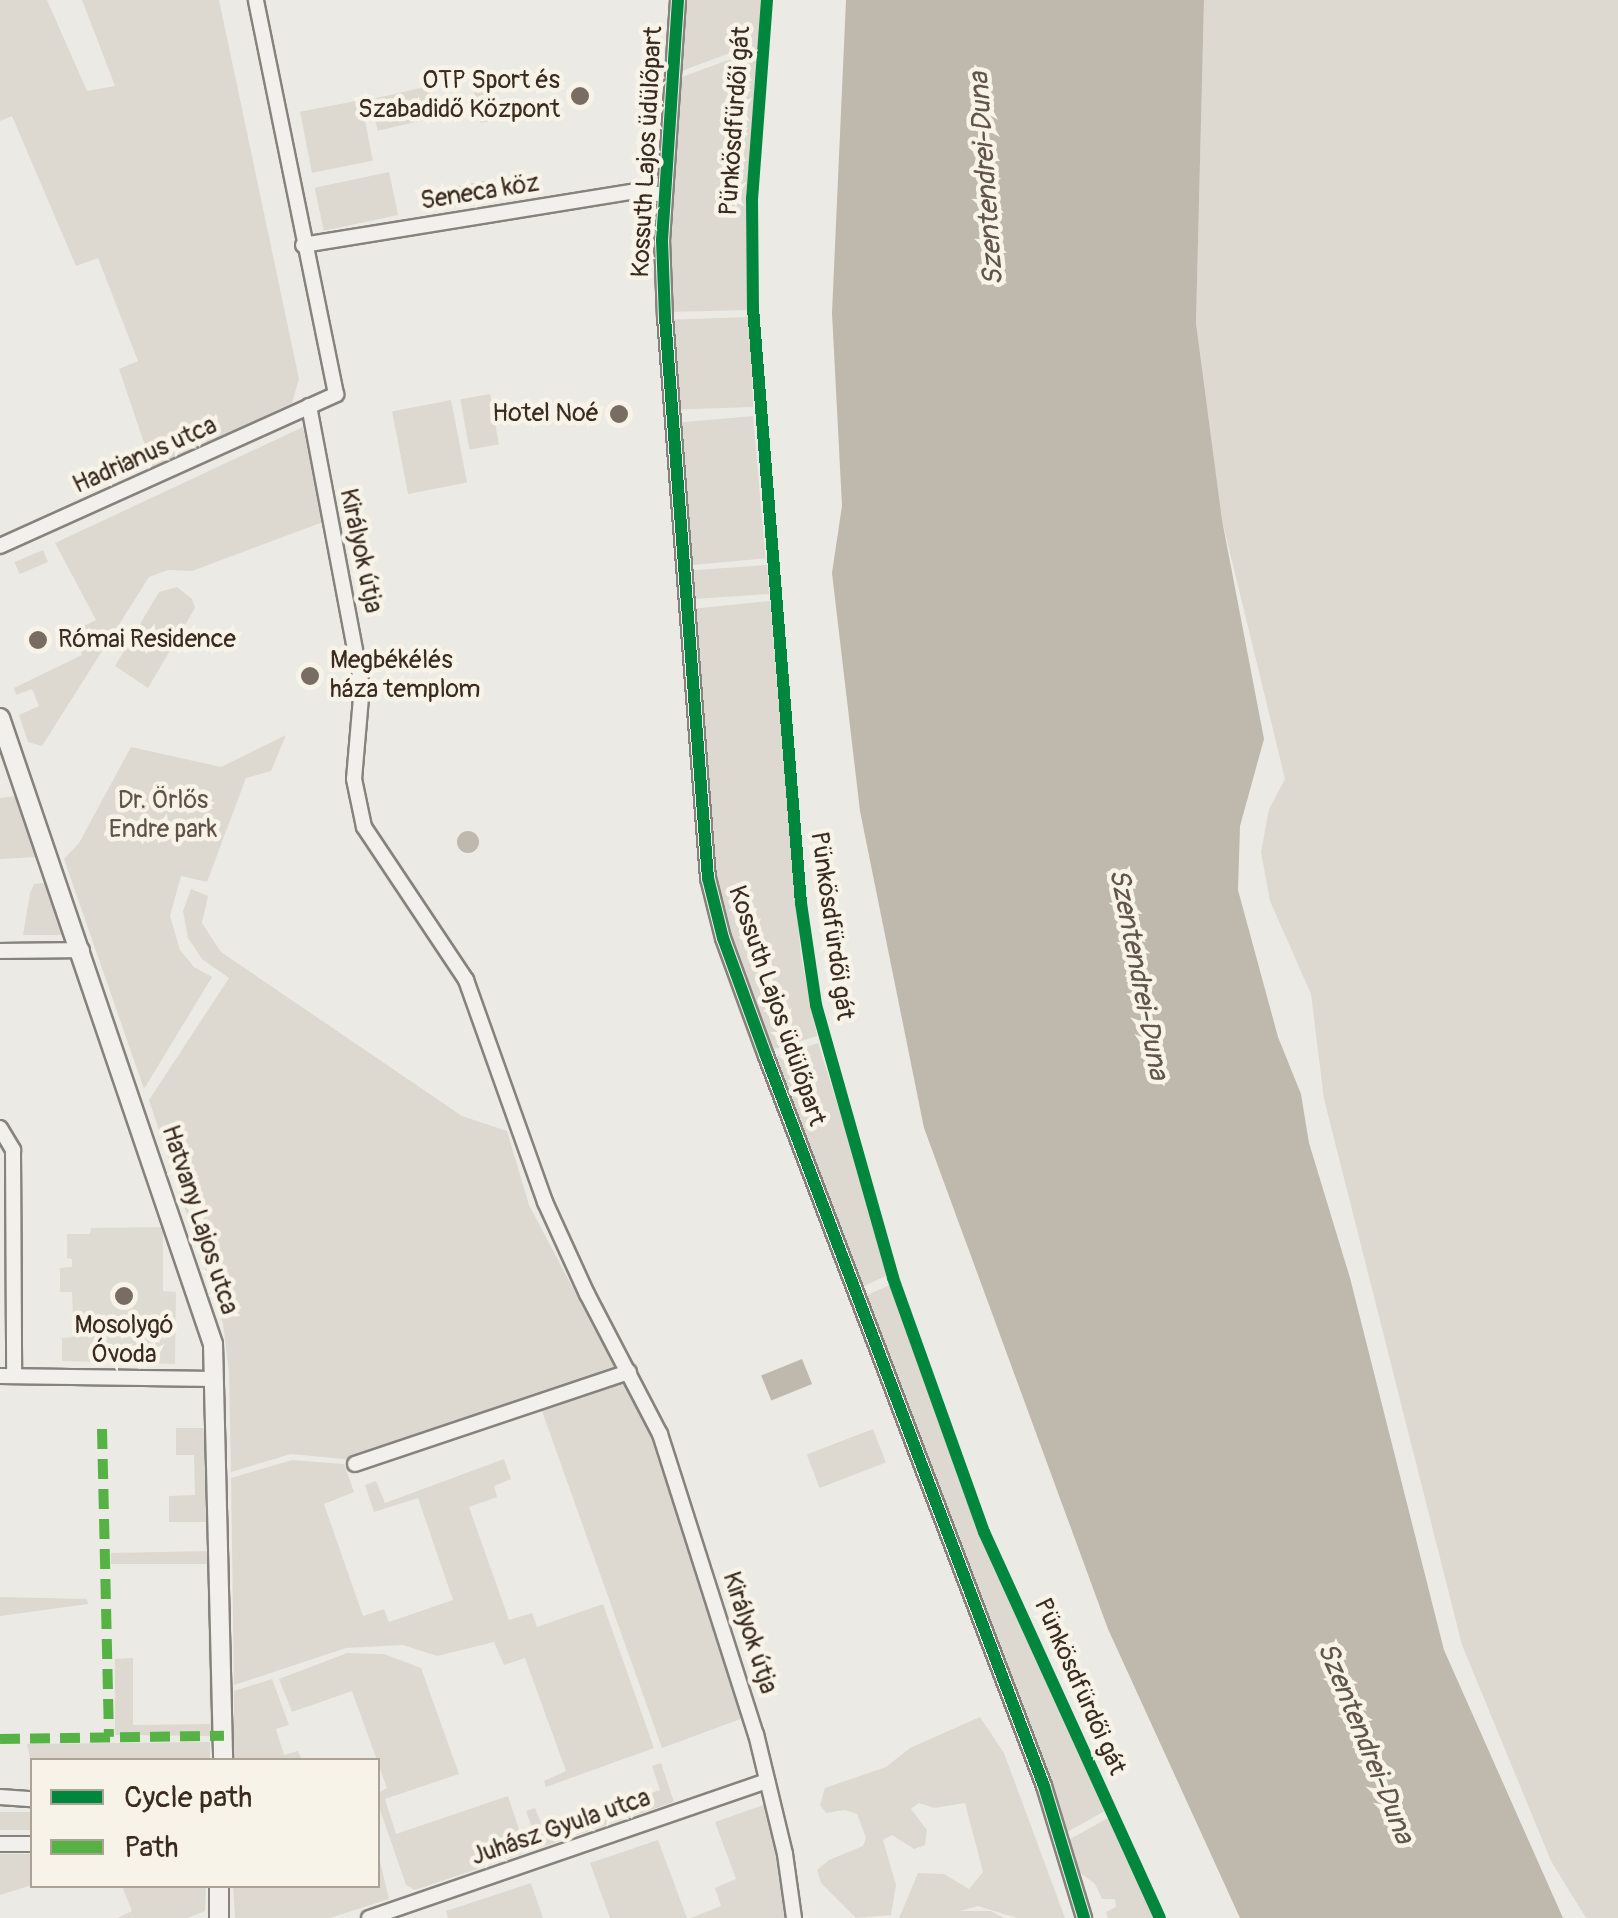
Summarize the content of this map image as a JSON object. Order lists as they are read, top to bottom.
{
  "streets": {
    "street": [
      "Kossuth Lajos üdülőpart",
      "Seneca köz",
      "Hadrianus utca",
      "Királyok útja",
      "Hatvany Lajos utca",
      "Juhász Gyula utca"
    ],
    "cycle path": ["Pünkösdfürdői gát"]
  },
  "crossings": [
    ["Kossuth Lajos üdülőpart", "Seneca köz"],
    ["Hadrianus utca", "Királyok útja"],
    ["Királyok útja", "Juhász Gyula utca"]
  ],
  "water": ["Szentendrei-Duna"],
  "parks": ["Dr. Örlős Endre park"],
  "places": [
    "OTP Sport és Szabadidő Központ",
    "Hotel Noé",
    "Római Residence",
    "Megbékélés háza templom",
    "Mosolygó Óvoda"
  ],
  "legend": ["Cycle path", "Path"]
}
